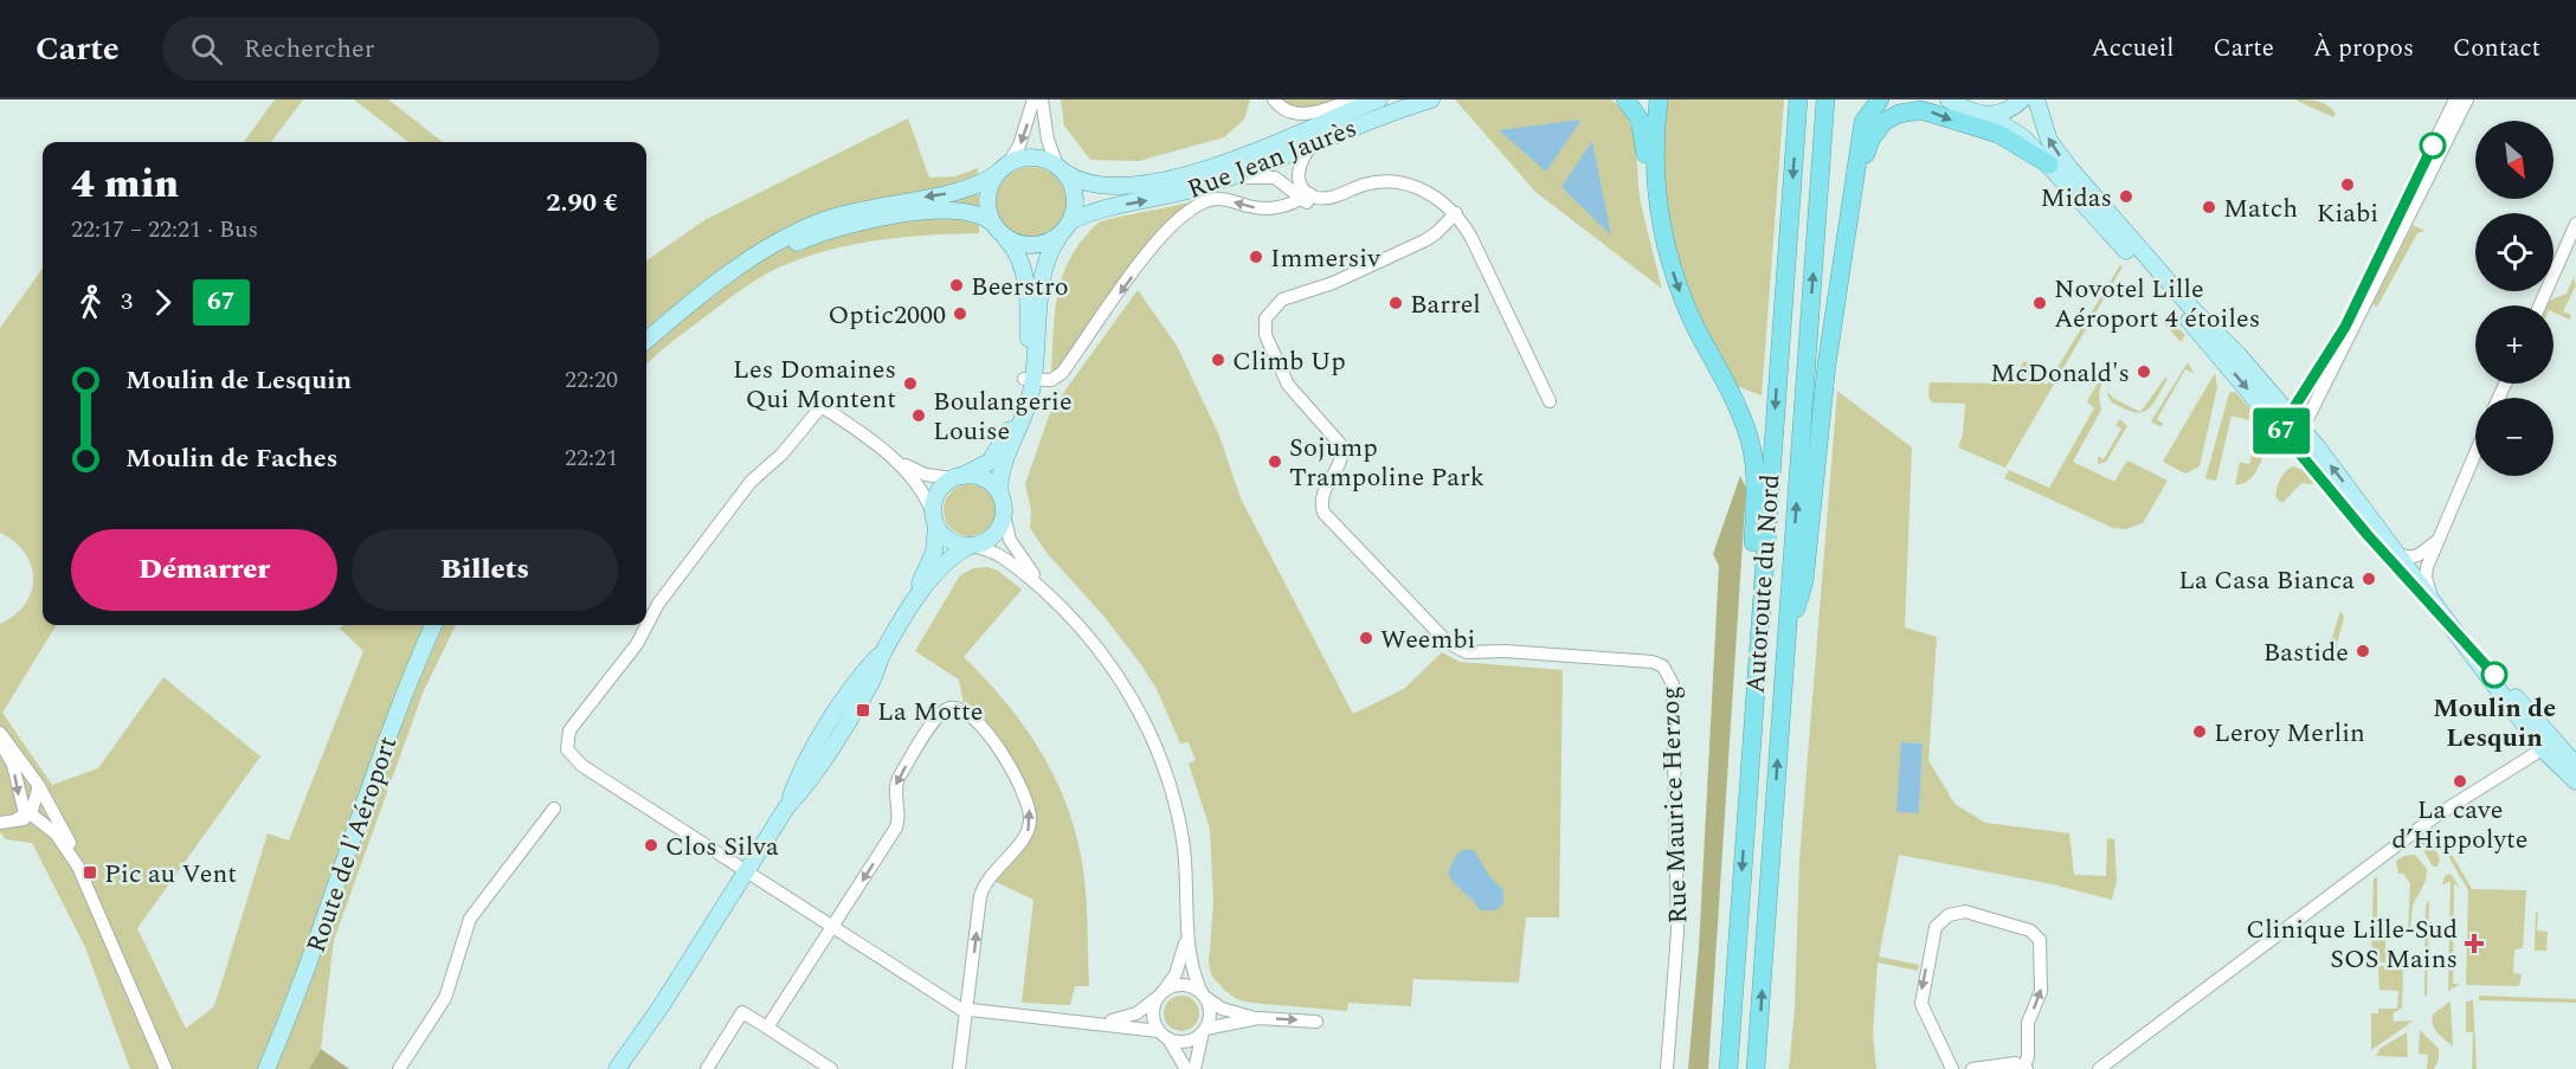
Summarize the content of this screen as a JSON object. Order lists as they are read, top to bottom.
{
  "streets": {
    "highway": ["Autoroute du Nord"],
    "main road": ["Rue Jean Jaurès", "Route de l'Aéroport"],
    "street": ["Rue Maurice Herzog"]
  },
  "places": {
    "other": [
      "Kiabi",
      "Midas",
      "Match",
      "Immersiv",
      "Beerstro",
      "Barrel",
      "Novotel Lille Aéroport 4 étoiles",
      "Optic2000",
      "Climb Up",
      "McDonald's",
      "Les Domaines Qui Montent",
      "Boulangerie Louise",
      "Sojump Trampoline Park",
      "La Casa Bianca",
      "Weembi",
      "Bastide",
      "Moulin de Lesquin",
      "Leroy Merlin",
      "La cave d’Hippolyte",
      "Clos Silva"
    ],
    "transit": ["La Motte", "Pic au Vent"],
    "health": ["Clinique Lille-Sud SOS Mains"]
  },
  "lines": ["bus line 67"],
  "north": "bottom right",
  "page": {
    "header": "Carte",
    "search": "Rechercher",
    "nav": [
      "Accueil",
      "Carte",
      "À propos",
      "Contact"
    ],
    "on_map": "67",
    "map_buttons": ["+", "−"],
    "heading": ["4 min", "22:17 – 22:21 · Bus", "2.90 €"],
    "legs": ["3", "67"],
    "list": [
      {
        "name": "Moulin de Lesquin",
        "value": "22:20"
      },
      {
        "name": "Moulin de Faches",
        "value": "22:21"
      }
    ],
    "buttons": ["Démarrer", "Billets"]
  }
}
